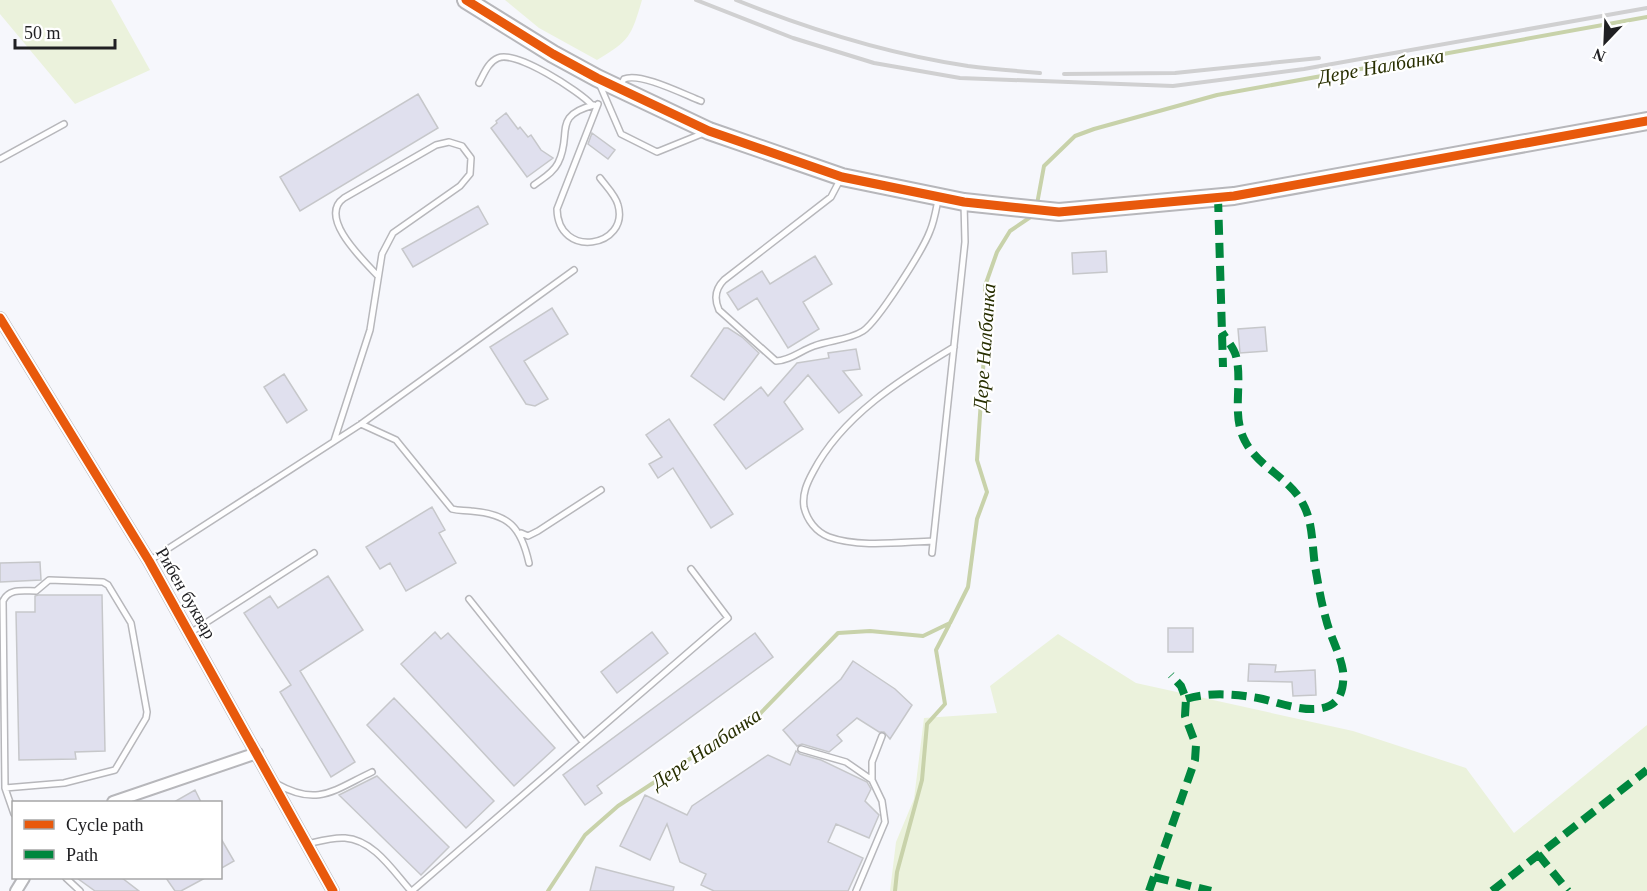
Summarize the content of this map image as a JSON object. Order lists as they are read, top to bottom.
{
  "streets": {
    "street": ["Рибен буквар"]
  },
  "water": ["Дере Налбанка"],
  "legend": ["Cycle path", "Path"],
  "scale_bar": "50 m",
  "north": "bottom left"
}
